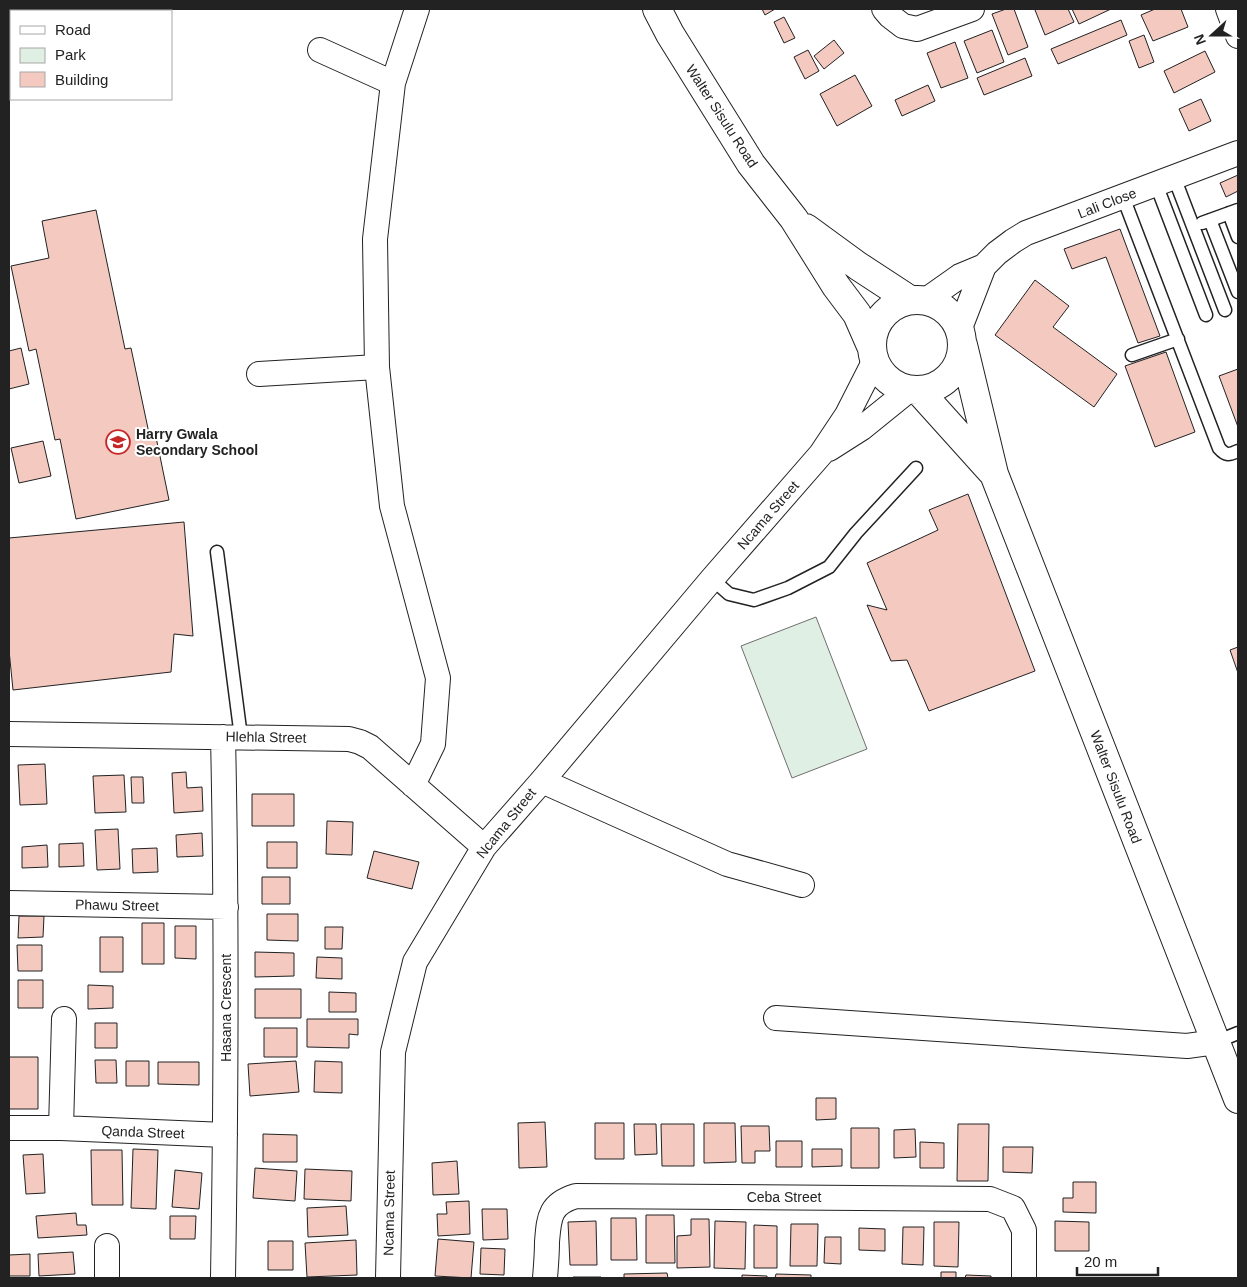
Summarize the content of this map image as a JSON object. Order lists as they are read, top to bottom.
{
  "streets": {
    "street": [
      "Walter Sisulu Road",
      "Lali Close",
      "Ncama Street",
      "Hlehla Street",
      "Phawu Street",
      "Hasana Crescent",
      "Qanda Street",
      "Ceba Street"
    ]
  },
  "crossings": [
    ["Walter Sisulu Road", "Lali Close"],
    ["Walter Sisulu Road", "Ncama Street"],
    ["Lali Close", "Ncama Street"],
    ["Ncama Street", "Hlehla Street"],
    ["Hlehla Street", "Hasana Crescent"],
    ["Phawu Street", "Hasana Crescent"],
    ["Hasana Crescent", "Qanda Street"]
  ],
  "places": {
    "school or university": ["Harry Gwala Secondary School"]
  },
  "legend": ["Road", "Park", "Building"],
  "scale_bar": "20 m",
  "north": "left"
}
